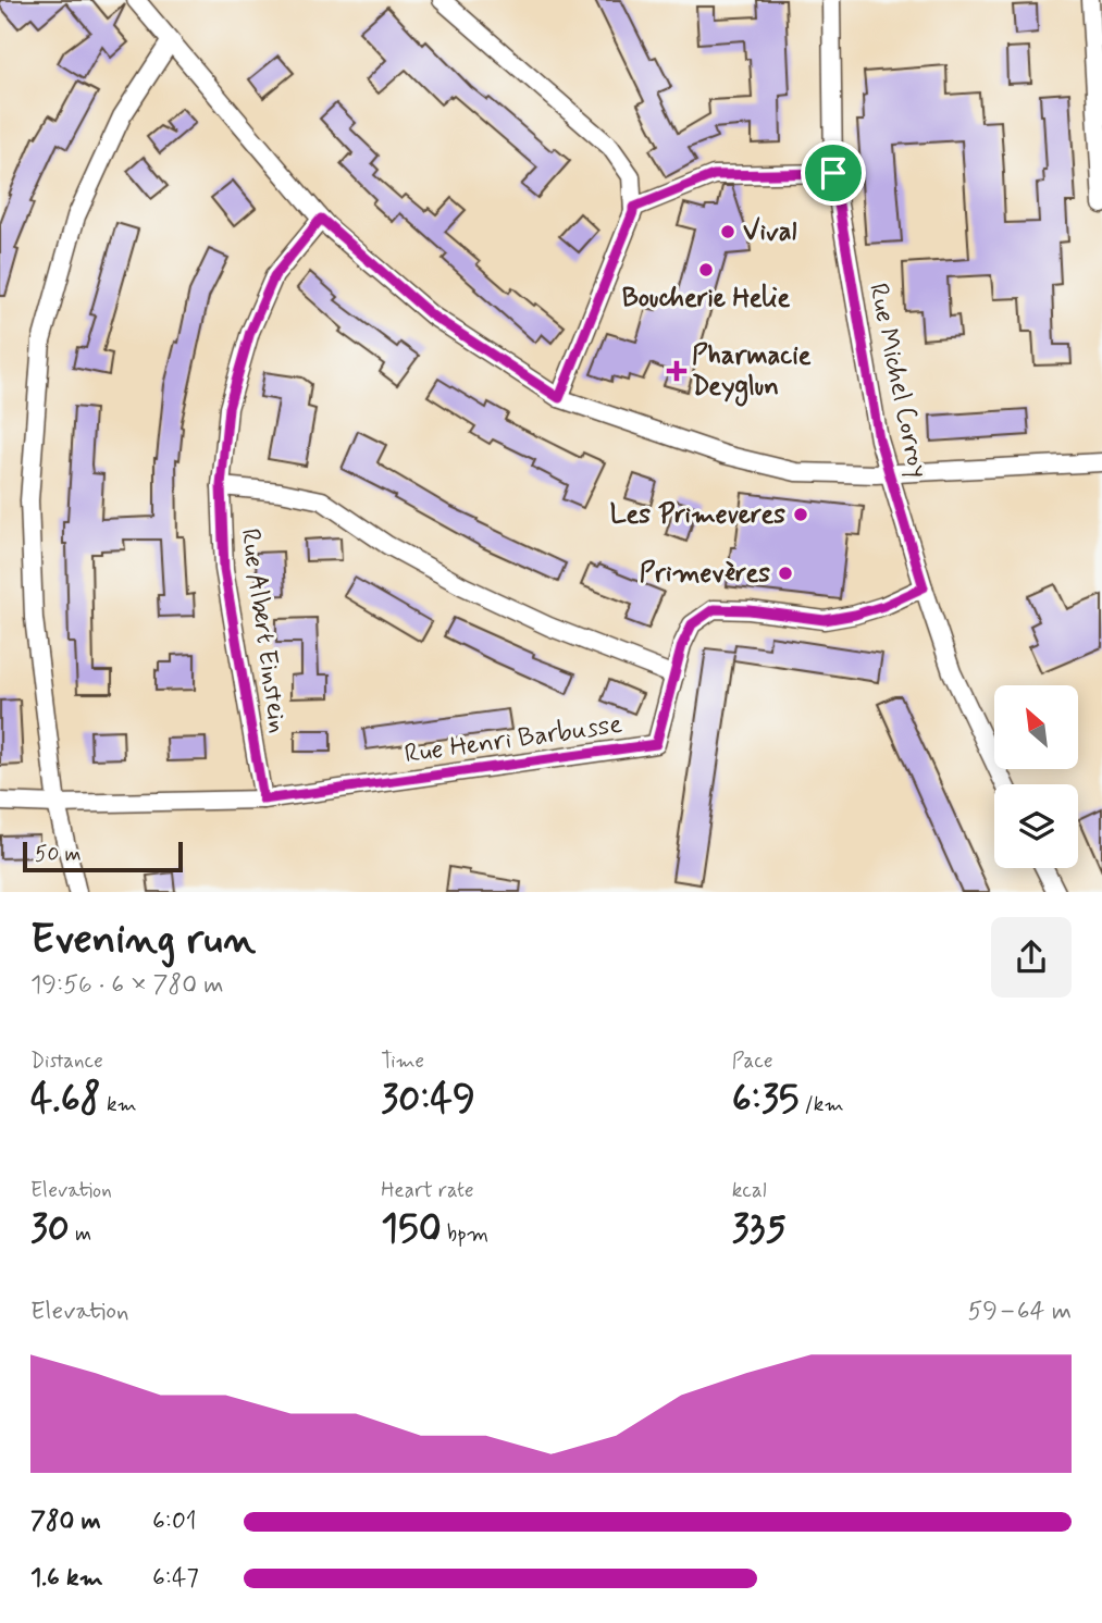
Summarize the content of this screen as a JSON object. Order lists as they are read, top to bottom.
{
  "streets": {
    "street": ["Rue Michel Corroy", "Rue Albert Einstein", "Rue Henri Barbusse"]
  },
  "crossings": [
    ["Rue Michel Corroy", "Rue Henri Barbusse"],
    ["Rue Albert Einstein", "Rue Henri Barbusse"]
  ],
  "places": {
    "other": [
      "Vival",
      "Boucherie Helie",
      "Les Primeveres",
      "Primevères"
    ],
    "health": ["Pharmacie Deyglun"]
  },
  "scale_bar": "50 m",
  "north": "top left",
  "page": {
    "scale": "50 m",
    "heading": ["Evening run", "19:56 · 6 × 780 m"],
    "stats": [
      ["Distance", "4.68 km"],
      ["Time", "30:49"],
      ["Pace", "6:35 /km"],
      ["Elevation", "30 m"],
      ["Heart rate", "150 bpm"],
      ["kcal", "335"]
    ],
    "chart": ["Elevation", "59–64 m"],
    "list": [
      {
        "name": "780 m",
        "note": "6:01"
      },
      {
        "name": "1.6 km",
        "note": "6:47"
      }
    ]
  }
}
